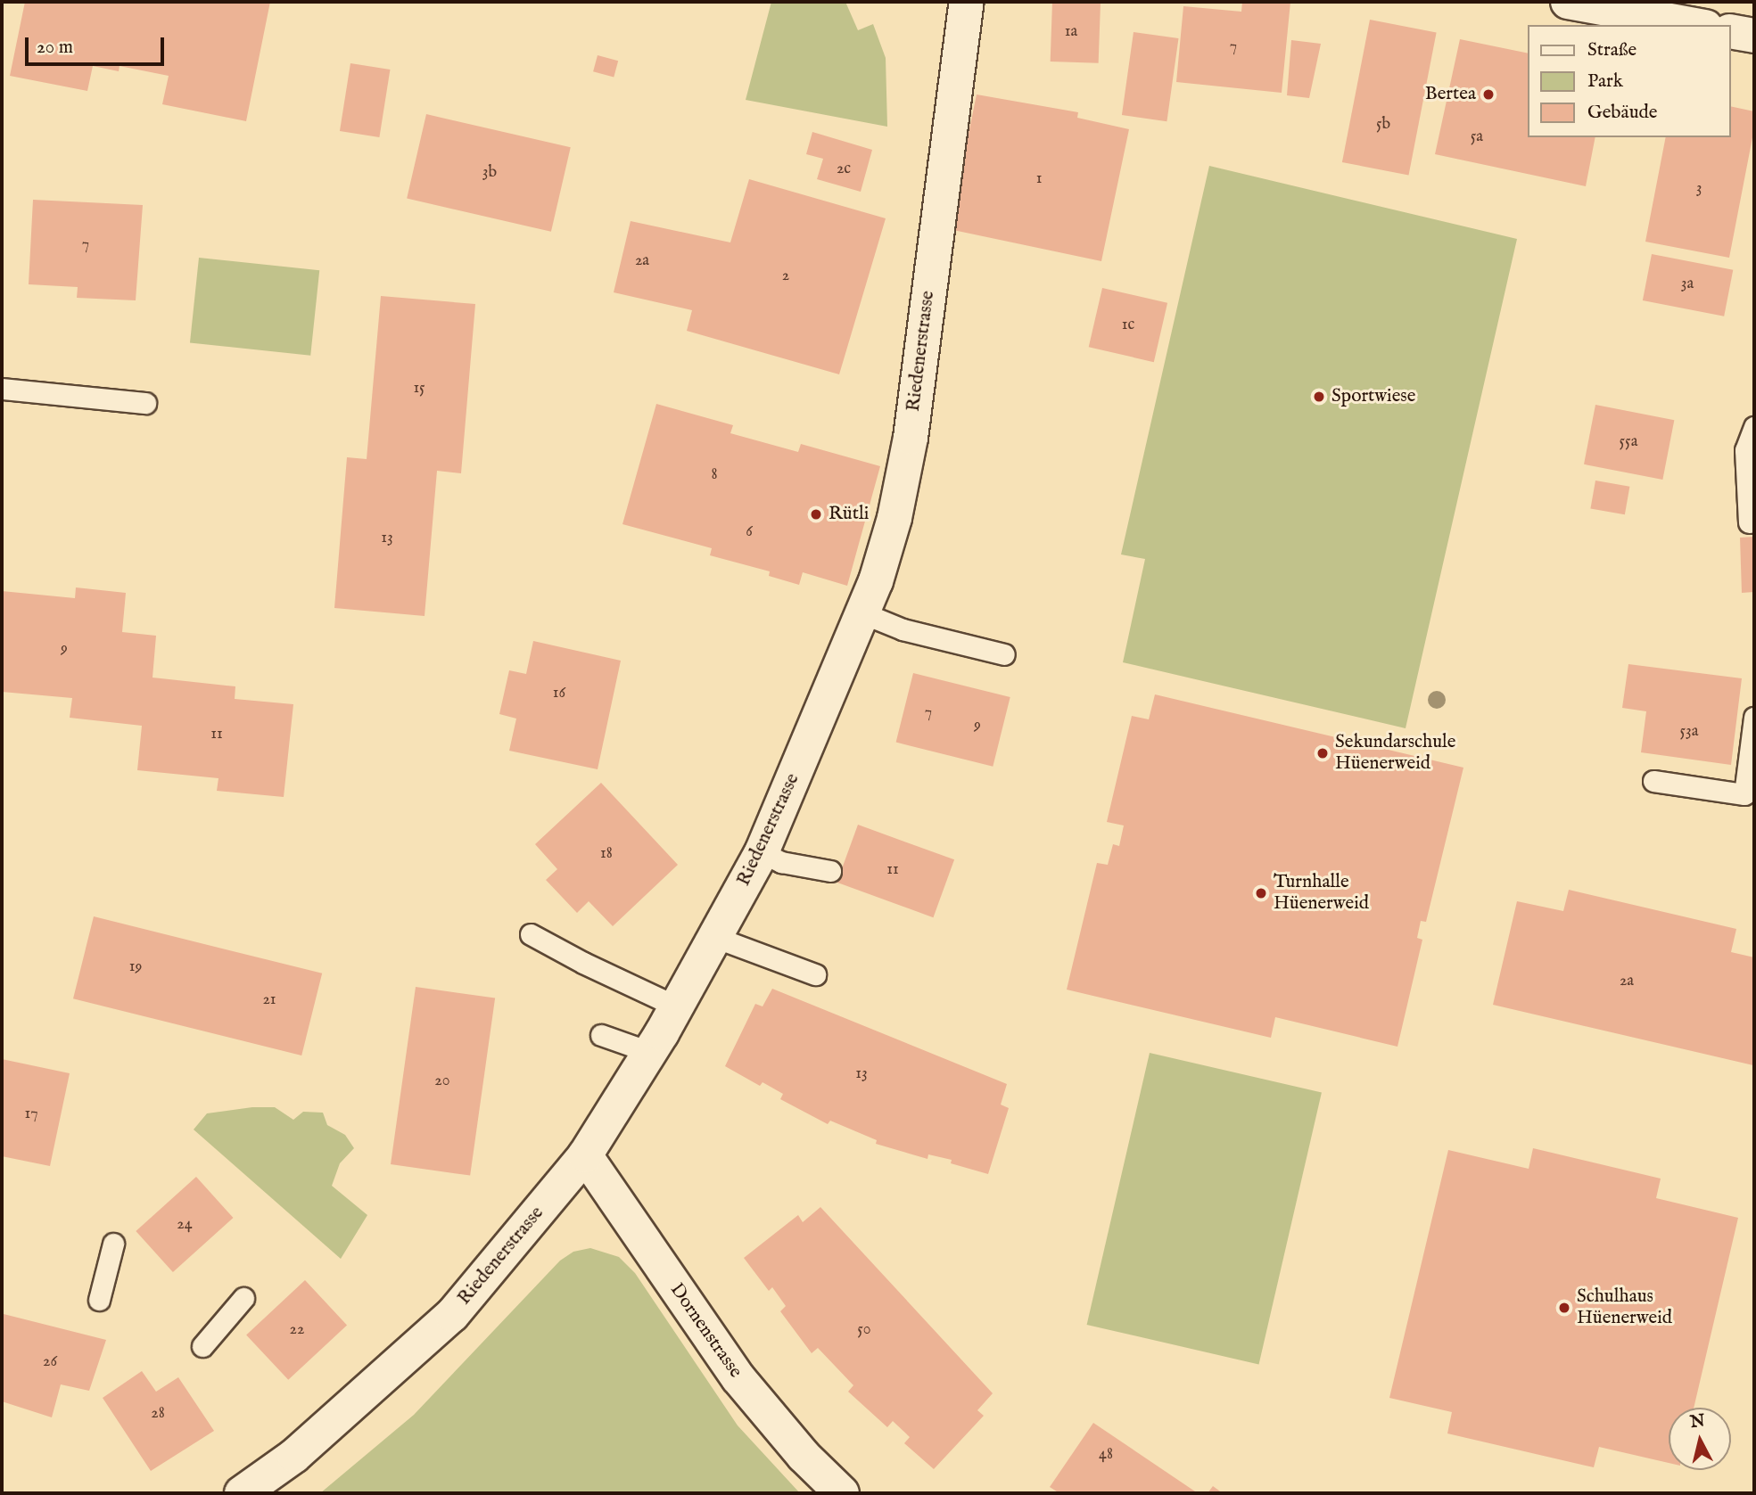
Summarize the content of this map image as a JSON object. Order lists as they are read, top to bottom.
{
  "streets": {
    "street": ["Riedenerstrasse", "Dornenstrasse"]
  },
  "crossings": [
    ["Riedenerstrasse", "Dornenstrasse"]
  ],
  "places": [
    "Bertea",
    "Sportwiese",
    "Rütli",
    "Sekundarschule Hüenerweid",
    "Turnhalle Hüenerweid",
    "Schulhaus Hüenerweid"
  ],
  "house_numbers": [
    "1a",
    "7",
    "5b",
    "5a",
    "2c",
    "3b",
    "1",
    "3",
    "7",
    "2a",
    "2",
    "3a",
    "1c",
    "15",
    "55a",
    "8",
    "6",
    "13",
    "9",
    "16",
    "7",
    "9",
    "53a",
    "11",
    "18",
    "11",
    "19",
    "2a",
    "21",
    "13",
    "20",
    "17",
    "24",
    "22",
    "50",
    "26",
    "28",
    "48"
  ],
  "legend": ["Straße", "Park", "Gebäude"],
  "scale_bar": "20 m",
  "north": "top"
}
